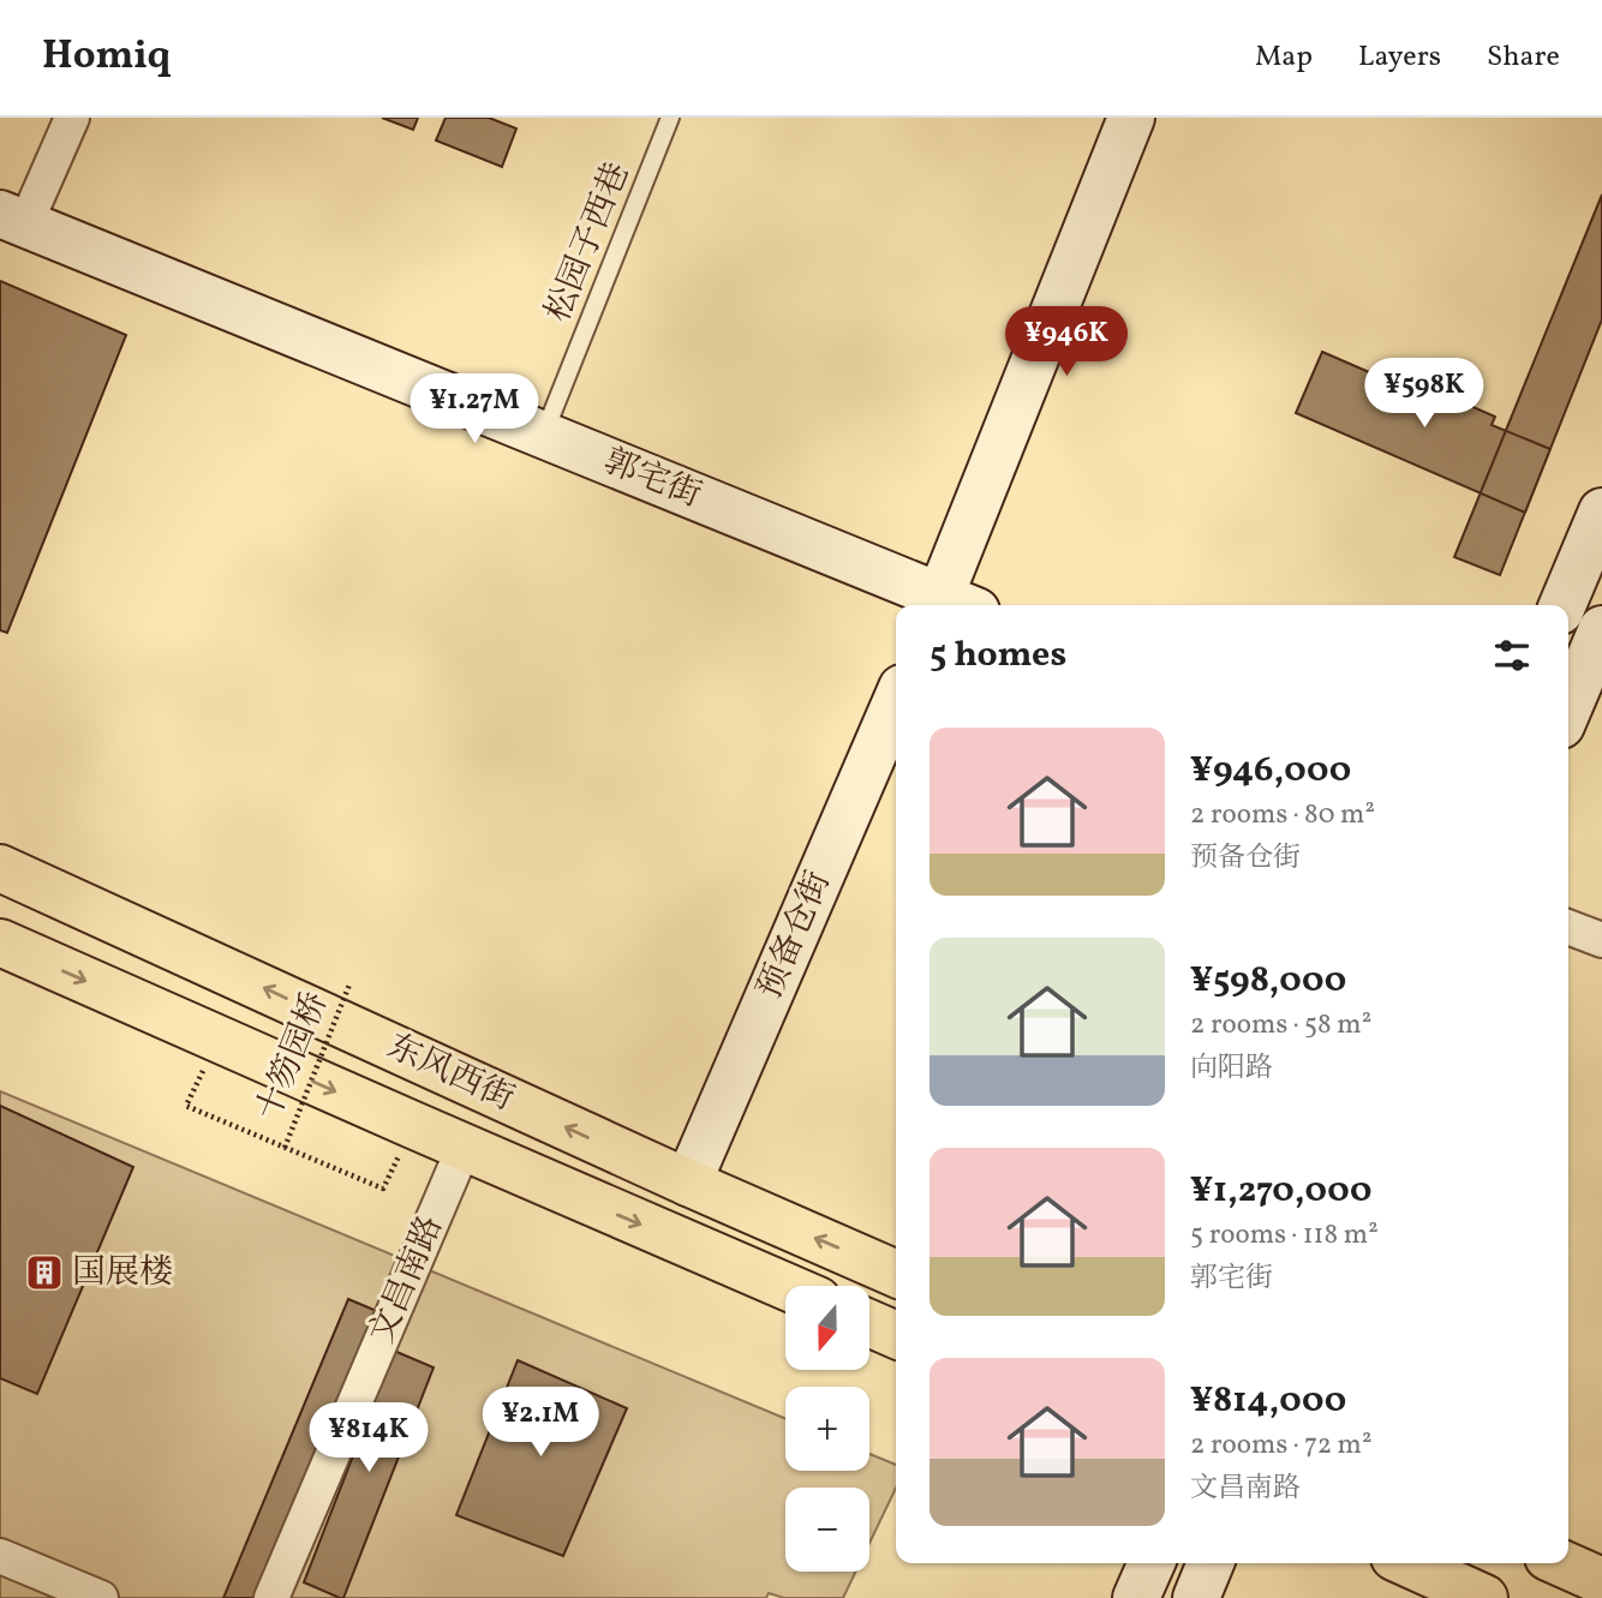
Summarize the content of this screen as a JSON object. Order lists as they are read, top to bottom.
{
  "streets": {
    "main road": ["东风西街"],
    "street": ["郭宅街", "预备仓街", "文昌南路"],
    "lane": ["松园子西巷"],
    "path": ["十笏园桥"]
  },
  "crossings": [
    ["松园子西巷", "郭宅街"],
    ["预备仓街", "东风西街"],
    ["东风西街", "文昌南路"]
  ],
  "places": {
    "building": ["国展楼"]
  },
  "north": "bottom",
  "page": {
    "header": "Homiq",
    "nav": ["Map", "Layers", "Share"],
    "price": [
      "¥946K",
      "¥598K",
      "¥1.27M",
      "¥2.1M",
      "¥814K"
    ],
    "heading": "5 homes",
    "list": [
      {
        "name": "¥946,000",
        "note": "2 rooms · 80 m² · 预备仓街"
      },
      {
        "name": "¥598,000",
        "note": "2 rooms · 58 m² · 向阳路"
      },
      {
        "name": "¥1,270,000",
        "note": "5 rooms · 118 m² · 郭宅街"
      },
      {
        "name": "¥814,000",
        "note": "2 rooms · 72 m² · 文昌南路"
      }
    ],
    "map_buttons": ["+", "−"]
  }
}
